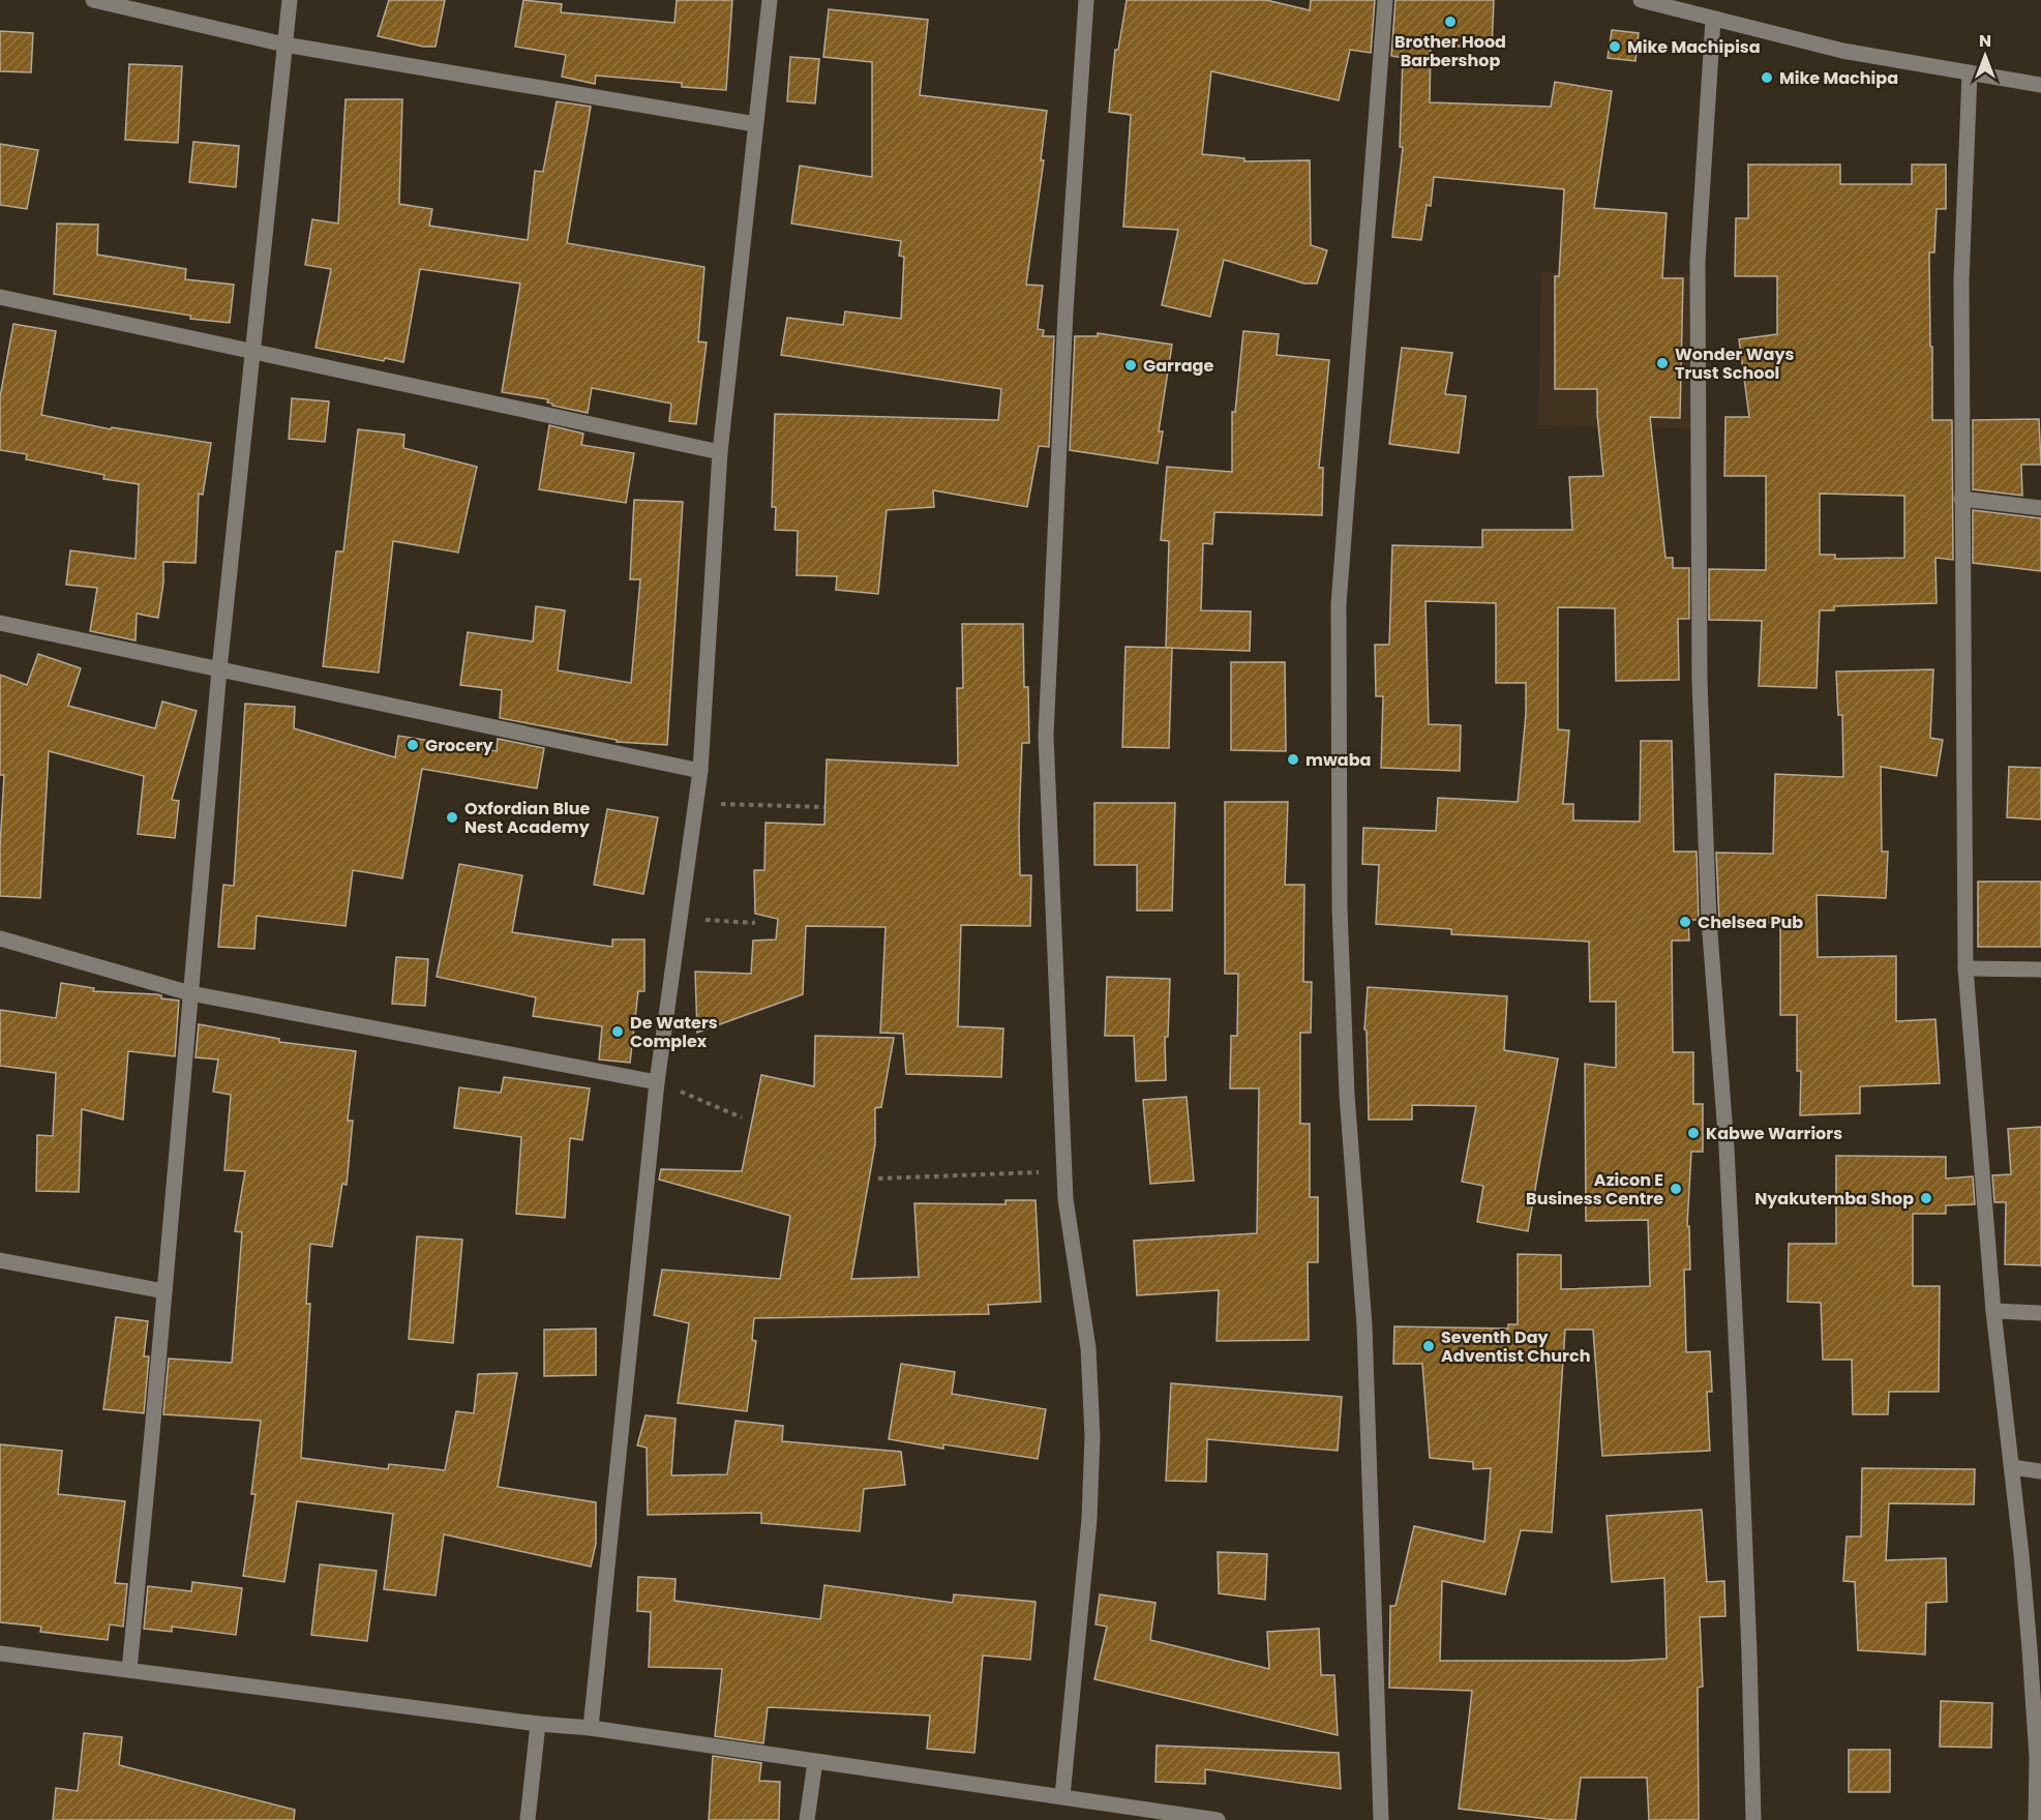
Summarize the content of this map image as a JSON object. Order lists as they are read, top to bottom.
{
  "places": [
    "Brother Hood Barbershop",
    "Mike Machipisa",
    "Mike Machipa",
    "Wonder Ways Trust School",
    "Garrage",
    "Grocery",
    "mwaba",
    "Oxfordian Blue Nest Academy",
    "Chelsea Pub",
    "De Waters Complex",
    "Kabwe Warriors",
    "Azicon E Business Centre",
    "Nyakutemba Shop",
    "Seventh Day Adventist Church"
  ],
  "north": "top"
}
